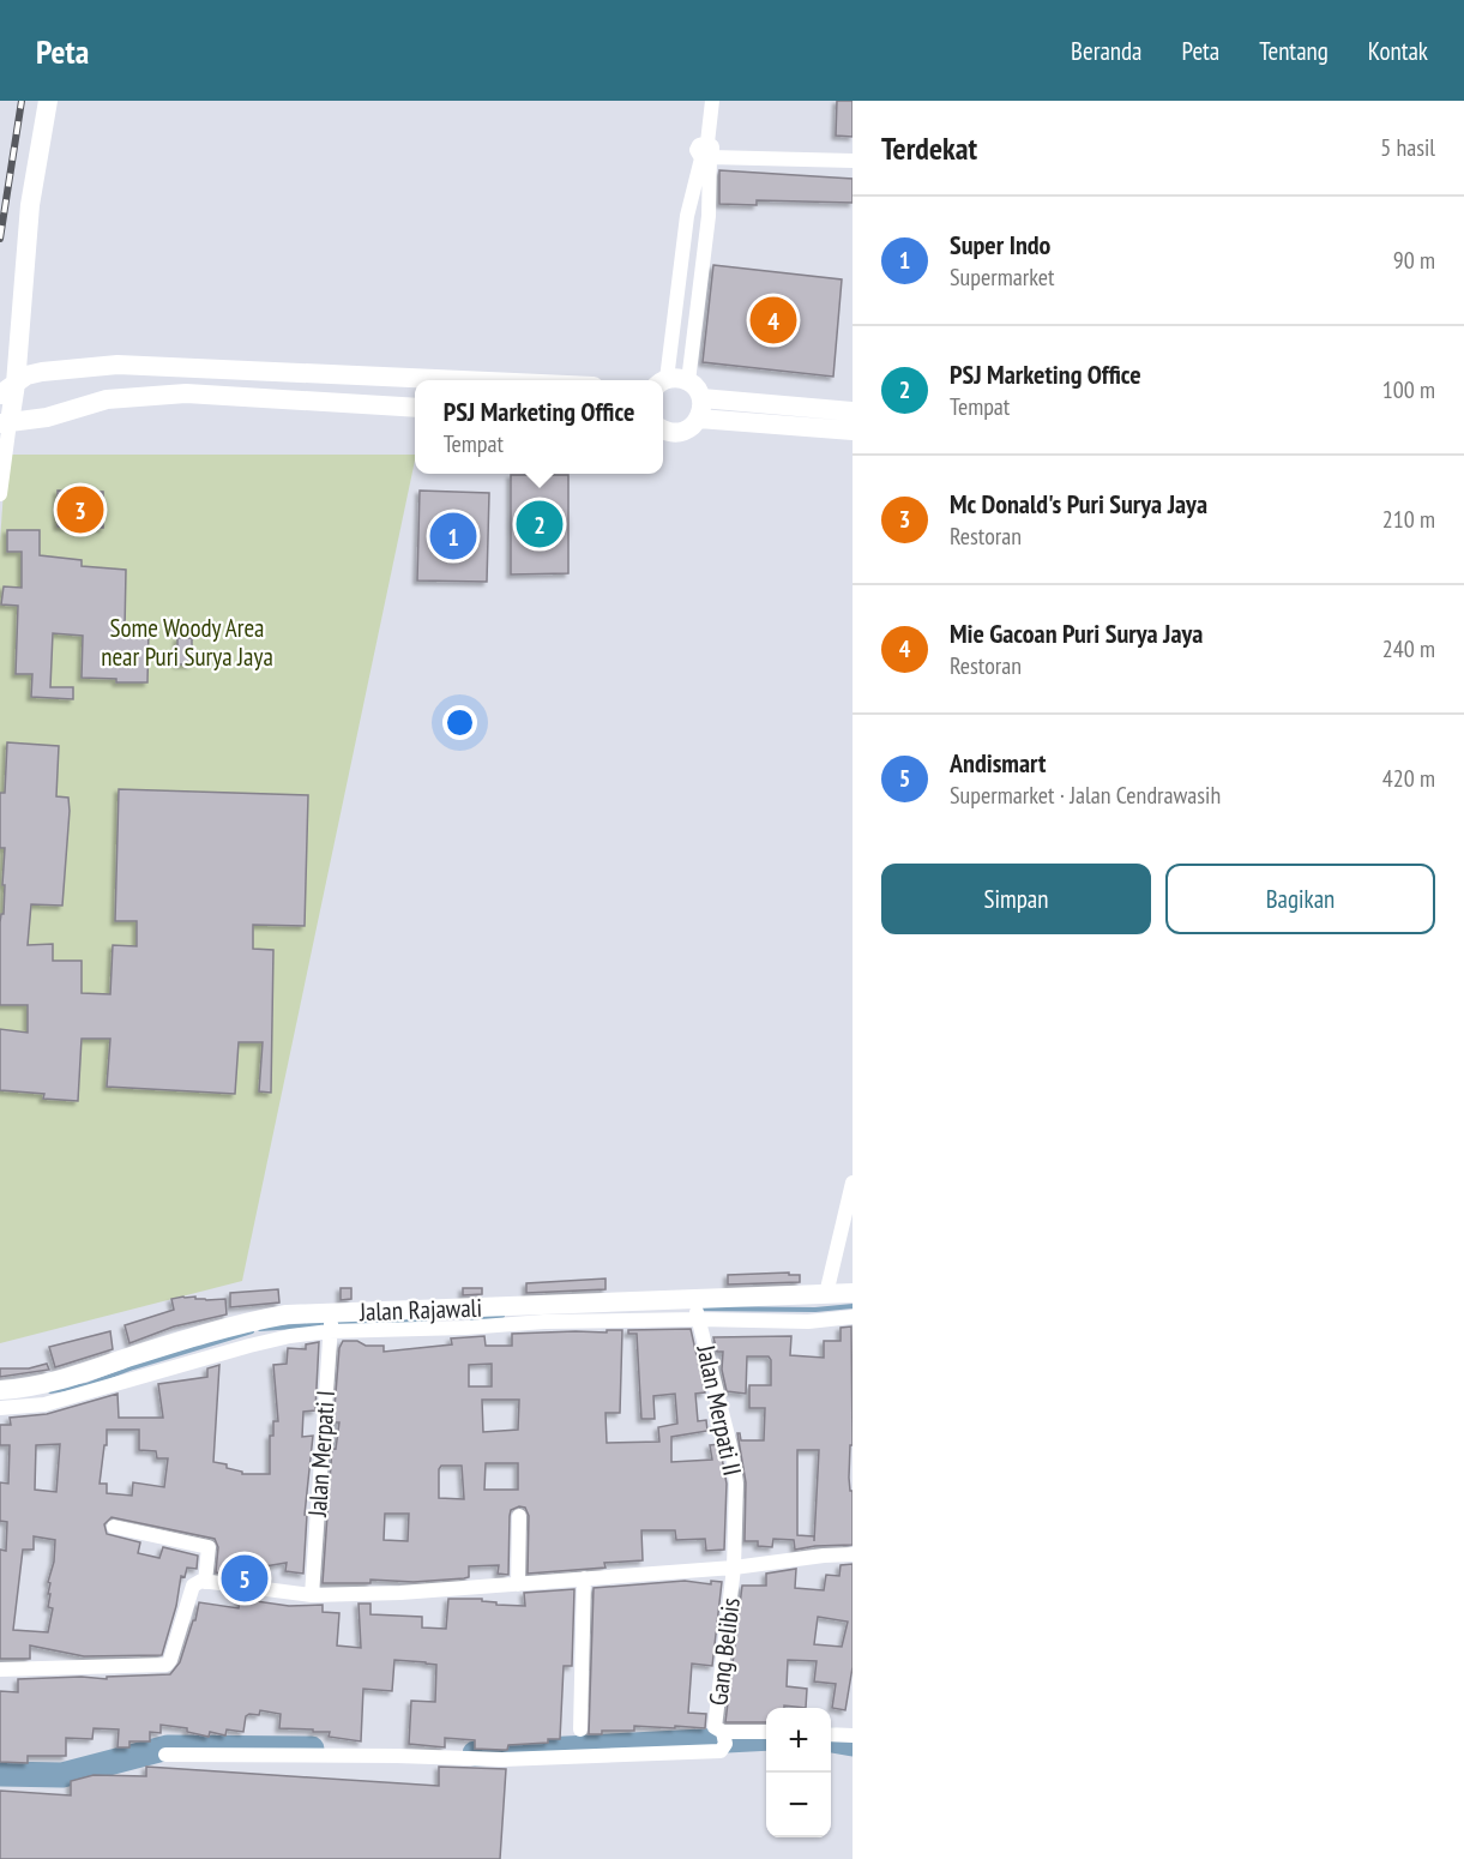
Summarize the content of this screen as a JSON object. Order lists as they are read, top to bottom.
{
  "streets": {
    "street": [
      "Jalan Rajawali",
      "Jalan Merpati II",
      "Jalan Merpati I",
      "Gang Belibis"
    ]
  },
  "crossings": [
    ["Jalan Rajawali", "Jalan Merpati II"],
    ["Jalan Rajawali", "Jalan Merpati I"],
    ["Jalan Merpati II", "Gang Belibis"]
  ],
  "parks": ["Some Woody Area near Puri Surya Jaya"],
  "page": {
    "header": "Peta",
    "nav": [
      "Beranda",
      "Peta",
      "Tentang",
      "Kontak"
    ],
    "heading": ["Terdekat", "5 hasil"],
    "list": [
      {
        "mark": "1",
        "name": "Super Indo",
        "note": "Supermarket",
        "value": "90 m"
      },
      {
        "mark": "2",
        "name": "PSJ Marketing Office",
        "note": "Tempat",
        "value": "100 m"
      },
      {
        "mark": "3",
        "name": "Mc Donald's Puri Surya Jaya",
        "note": "Restoran",
        "value": "210 m"
      },
      {
        "mark": "4",
        "name": "Mie Gacoan Puri Surya Jaya",
        "note": "Restoran",
        "value": "240 m"
      },
      {
        "mark": "5",
        "name": "Andismart",
        "note": "Supermarket · Jalan Cendrawasih",
        "value": "420 m"
      }
    ],
    "pins": [
      "4",
      "3",
      "2",
      "1",
      "5"
    ],
    "popup": ["PSJ Marketing Office", "Tempat"],
    "buttons": ["Simpan", "Bagikan"],
    "map_buttons": ["+", "−"]
  }
}
